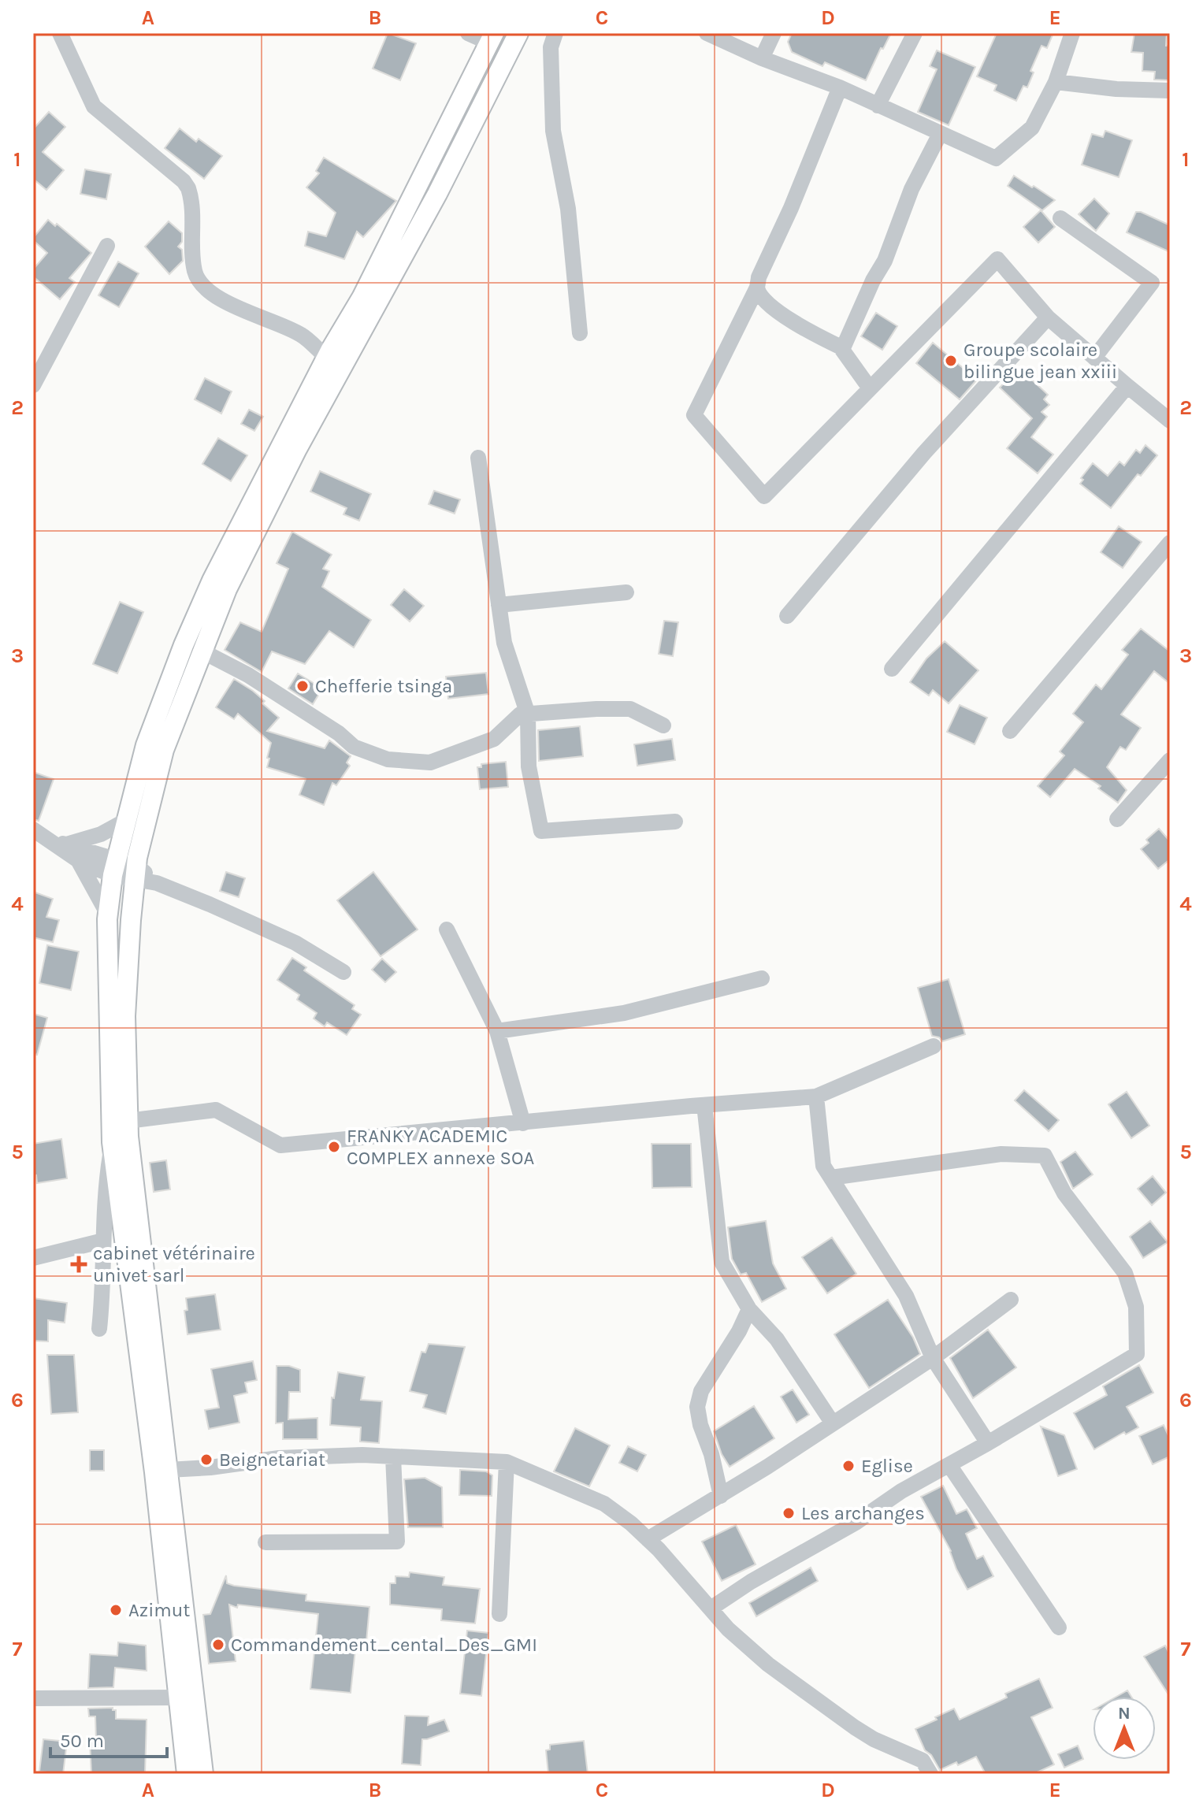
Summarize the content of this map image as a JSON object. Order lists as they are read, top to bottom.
{
  "places": {
    "other": [
      "Groupe scolaire bilingue jean xxiii",
      "Chefferie tsinga",
      "FRANKY ACADEMIC COMPLEX annexe SOA",
      "Beignetariat",
      "Eglise",
      "Les archanges",
      "Azimut",
      "Commandement_cental_Des_GMI"
    ],
    "health": ["cabinet vétérinaire univet sarl"]
  },
  "scale_bar": "50 m",
  "north": "top",
  "grid": {
    "columns": [
      "A",
      "B",
      "C",
      "D",
      "E"
    ],
    "rows": [
      "1",
      "2",
      "3",
      "4",
      "5",
      "6",
      "7"
    ]
  }
}
